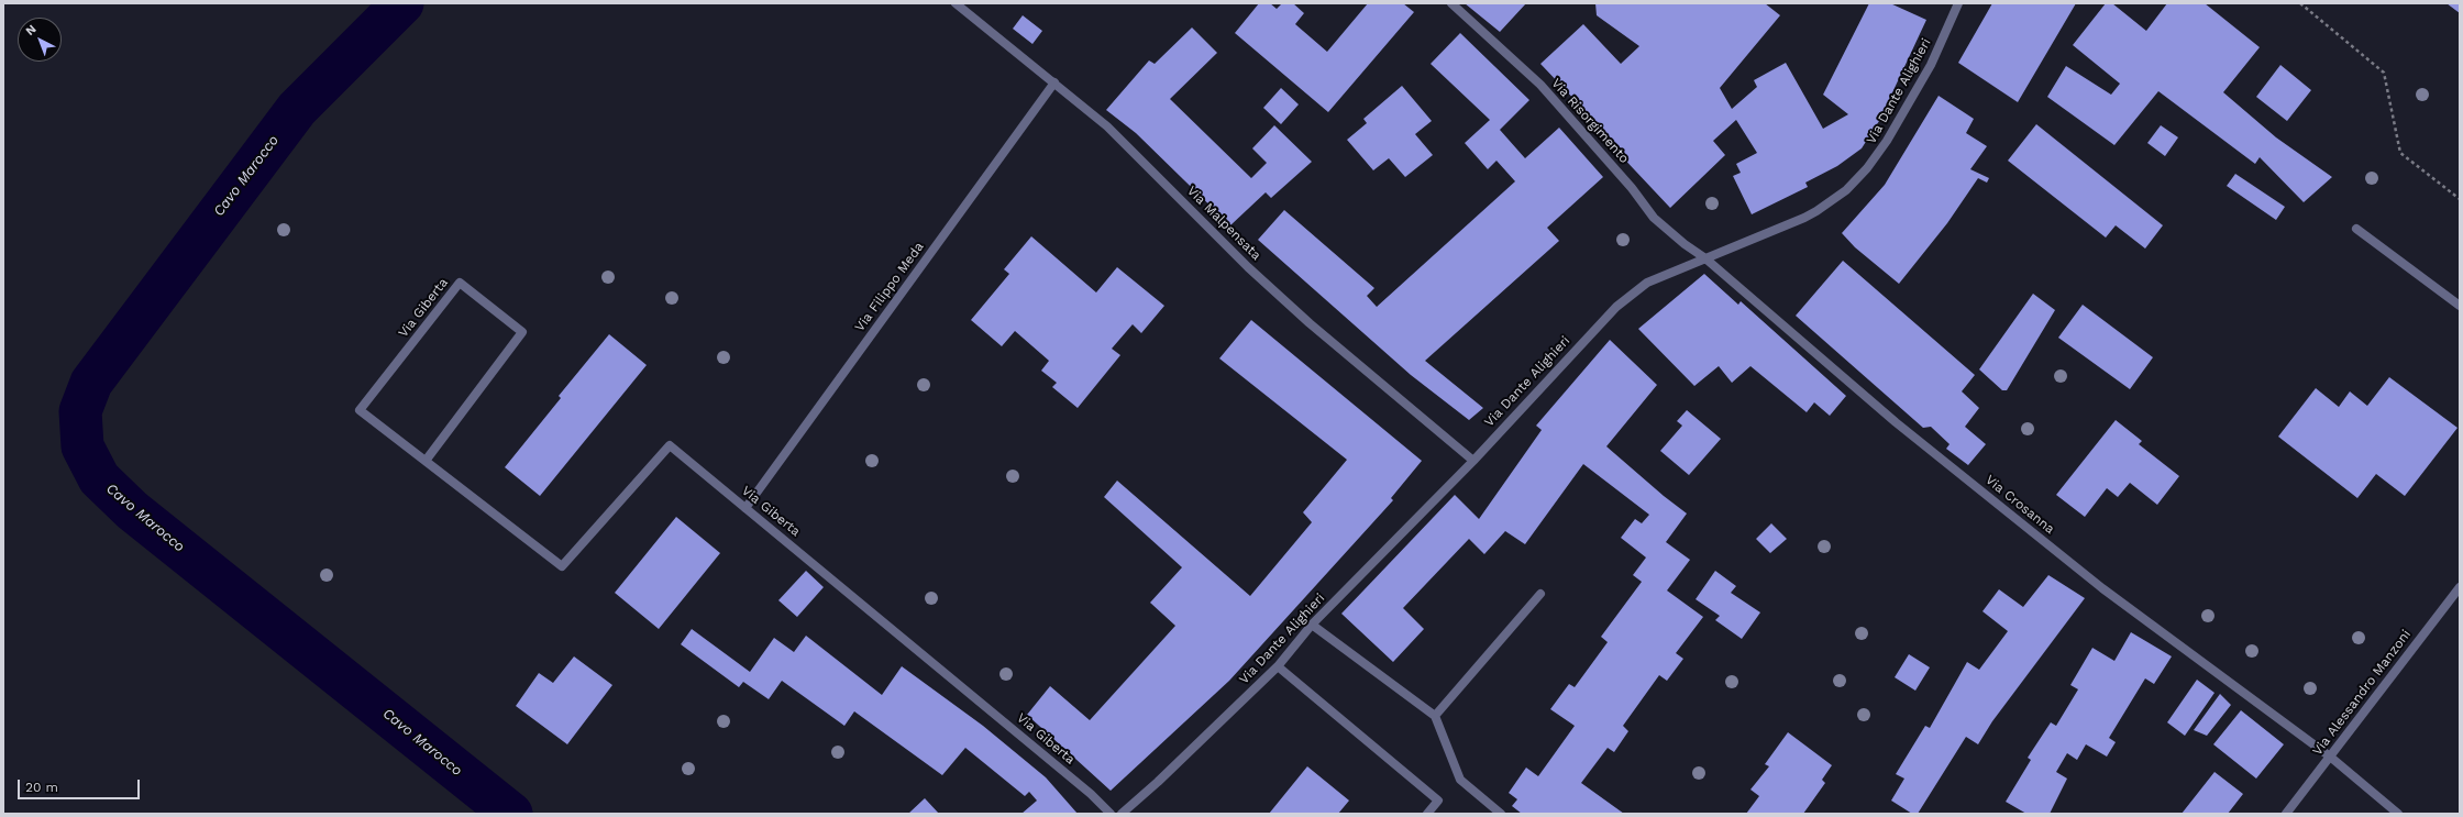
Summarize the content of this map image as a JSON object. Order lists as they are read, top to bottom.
{
  "streets": {
    "street": [
      "Via Dante Alighieri",
      "Via Risorgimento",
      "Via Malpensata",
      "Via Filippo Meda",
      "Via Giberta",
      "Via Crosanna",
      "Via Alessandro Manzoni"
    ]
  },
  "crossings": [
    ["Via Dante Alighieri", "Via Risorgimento"],
    ["Via Dante Alighieri", "Via Malpensata"],
    ["Via Dante Alighieri", "Via Crosanna"],
    ["Via Risorgimento", "Via Crosanna"],
    ["Via Malpensata", "Via Filippo Meda"],
    ["Via Filippo Meda", "Via Giberta"],
    ["Via Crosanna", "Via Alessandro Manzoni"]
  ],
  "water": ["Cavo Marocco"],
  "scale_bar": "20 m",
  "north": "top left"
}
